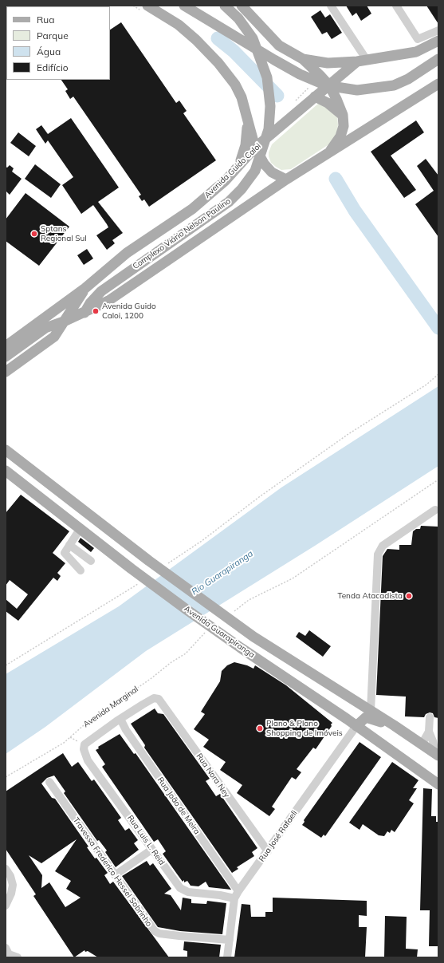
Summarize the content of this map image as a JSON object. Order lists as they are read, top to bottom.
{
  "streets": {
    "main road": ["Avenida Guido Caloi", "Complexo Viário Nelson Paulino", "Avenida Guarapiranga"],
    "street": [
      "Rua Nora Ney",
      "Rua João de Meira",
      "Rua José Rafaeli",
      "Rua Luis L. Reid",
      "Travessa Frederico Hessel Sobrinho"
    ],
    "path": ["Avenida Marginal"]
  },
  "crossings": [
    ["Avenida Guarapiranga", "Rua José Rafaeli"],
    ["Rua Nora Ney", "Rua João de Meira"],
    ["Rua Nora Ney", "Rua José Rafaeli"],
    ["Rua Nora Ney", "Rua Luis L. Reid"],
    ["Rua João de Meira", "Rua José Rafaeli"],
    ["Rua João de Meira", "Rua Luis L. Reid"],
    ["Rua José Rafaeli", "Rua Luis L. Reid"],
    ["Rua José Rafaeli", "Travessa Frederico Hessel Sobrinho"]
  ],
  "water": ["Rio Guarapiranga"],
  "places": [
    "Sptans Regional Sul",
    "Avenida Guido Caloi, 1200",
    "Tenda Atacadista",
    "Plano & Plano Shopping de Imóveis"
  ],
  "legend": [
    "Rua",
    "Parque",
    "Água",
    "Edifício"
  ]
}
